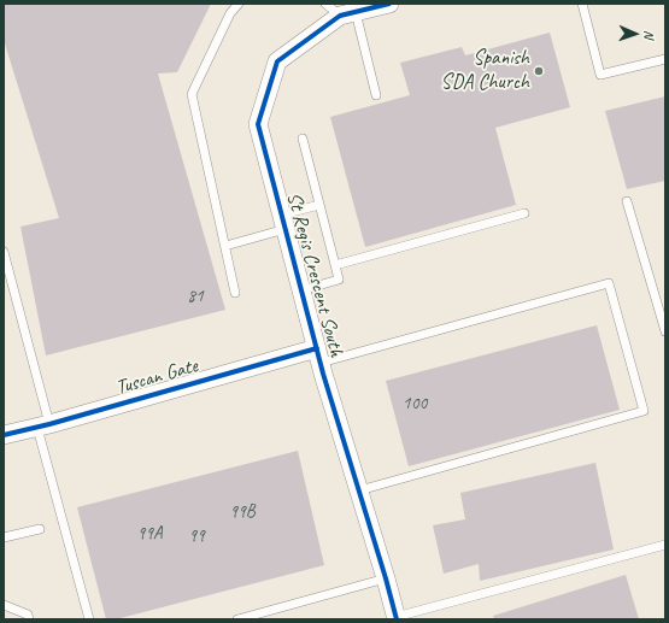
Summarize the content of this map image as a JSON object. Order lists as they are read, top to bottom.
{
  "streets": {
    "street": ["St Regis Crescent South", "Tuscan Gate"]
  },
  "crossings": [
    ["St Regis Crescent South", "Tuscan Gate"]
  ],
  "places": ["Spanish SDA Church"],
  "house_numbers": [
    "81",
    "100",
    "99B",
    "99A",
    "99"
  ],
  "north": "right"
}
